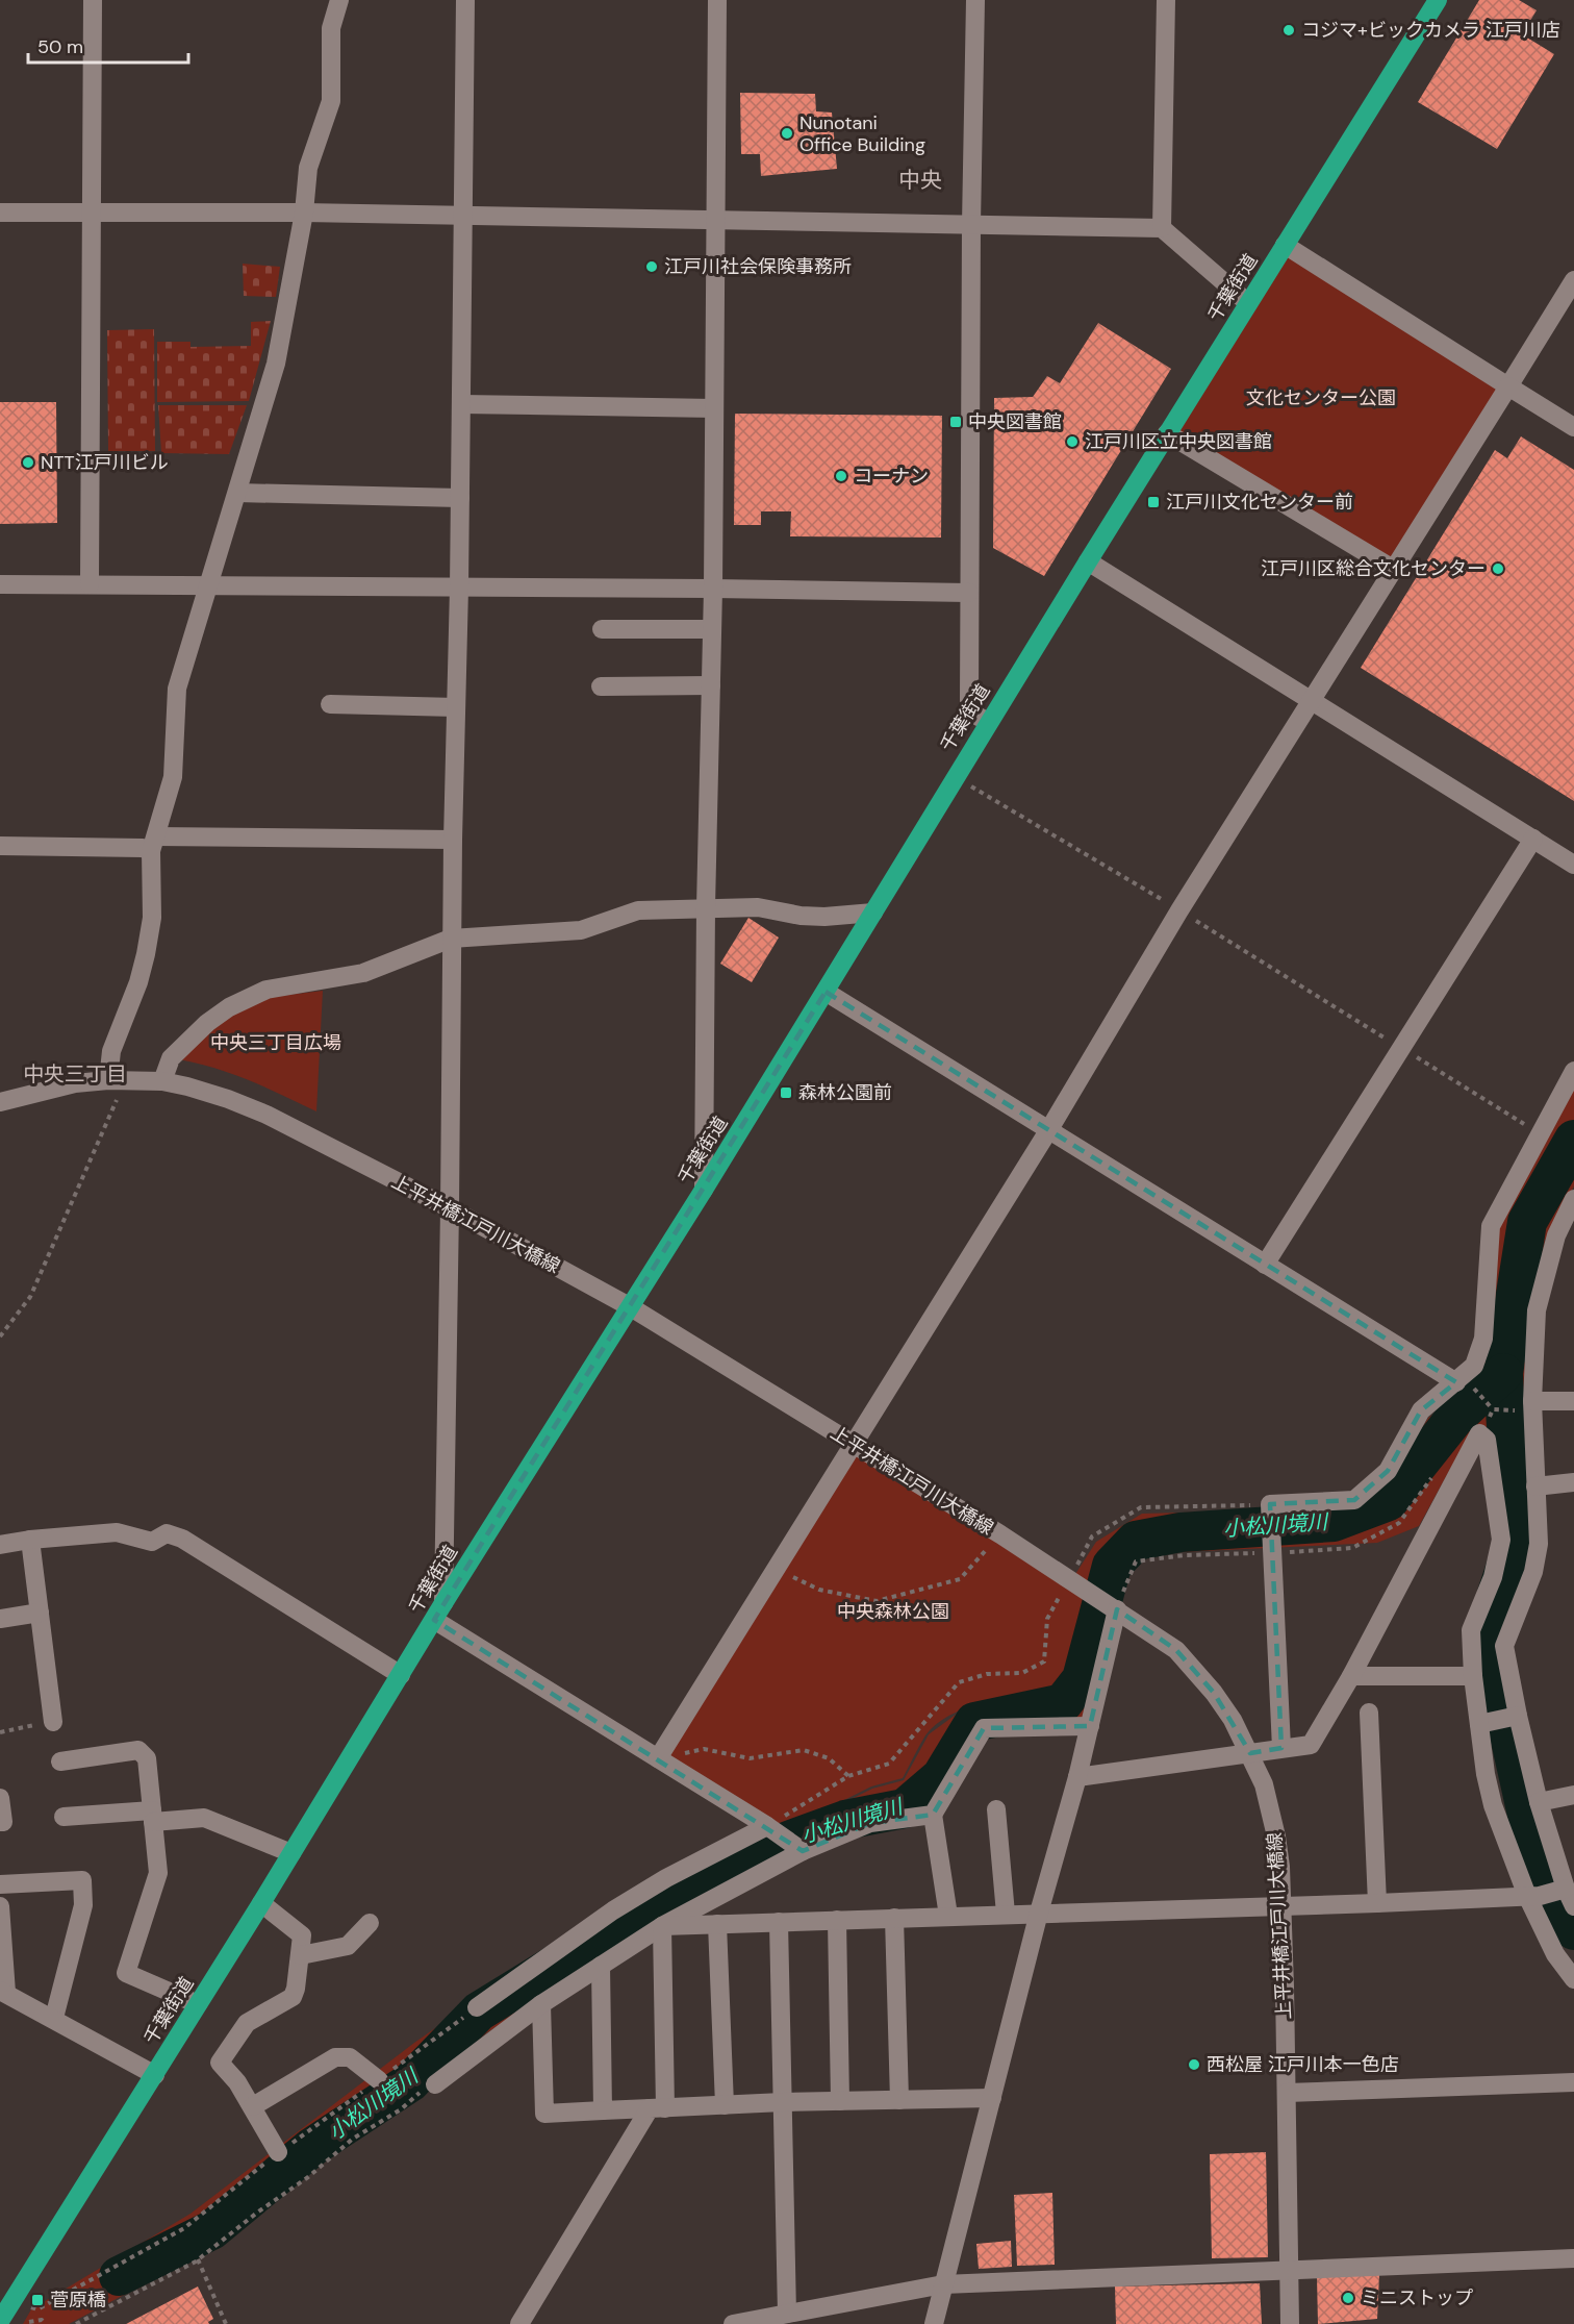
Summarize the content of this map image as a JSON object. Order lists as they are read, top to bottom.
{
  "streets": {
    "highway": ["千葉街道"],
    "street": ["上平井橋江戸川大橋線"]
  },
  "crossings": [
    ["千葉街道", "上平井橋江戸川大橋線"]
  ],
  "districts": ["中央", "中央三丁目"],
  "water": ["小松川境川"],
  "parks": ["文化センター公園", "中央三丁目広場", "中央森林公園"],
  "places": {
    "other": [
      "コジマ+ビックカメラ 江戸川店",
      "Nunotani Office Building",
      "江戸川社会保険事務所",
      "江戸川区立中央図書館",
      "NTT江戸川ビル",
      "コーナン",
      "江戸川区総合文化センター",
      "西松屋 江戸川本一色店",
      "ミニストップ"
    ],
    "transit": [
      "中央図書館",
      "江戸川文化センター前",
      "森林公園前",
      "菅原橋"
    ]
  },
  "scale_bar": "50 m"
}
